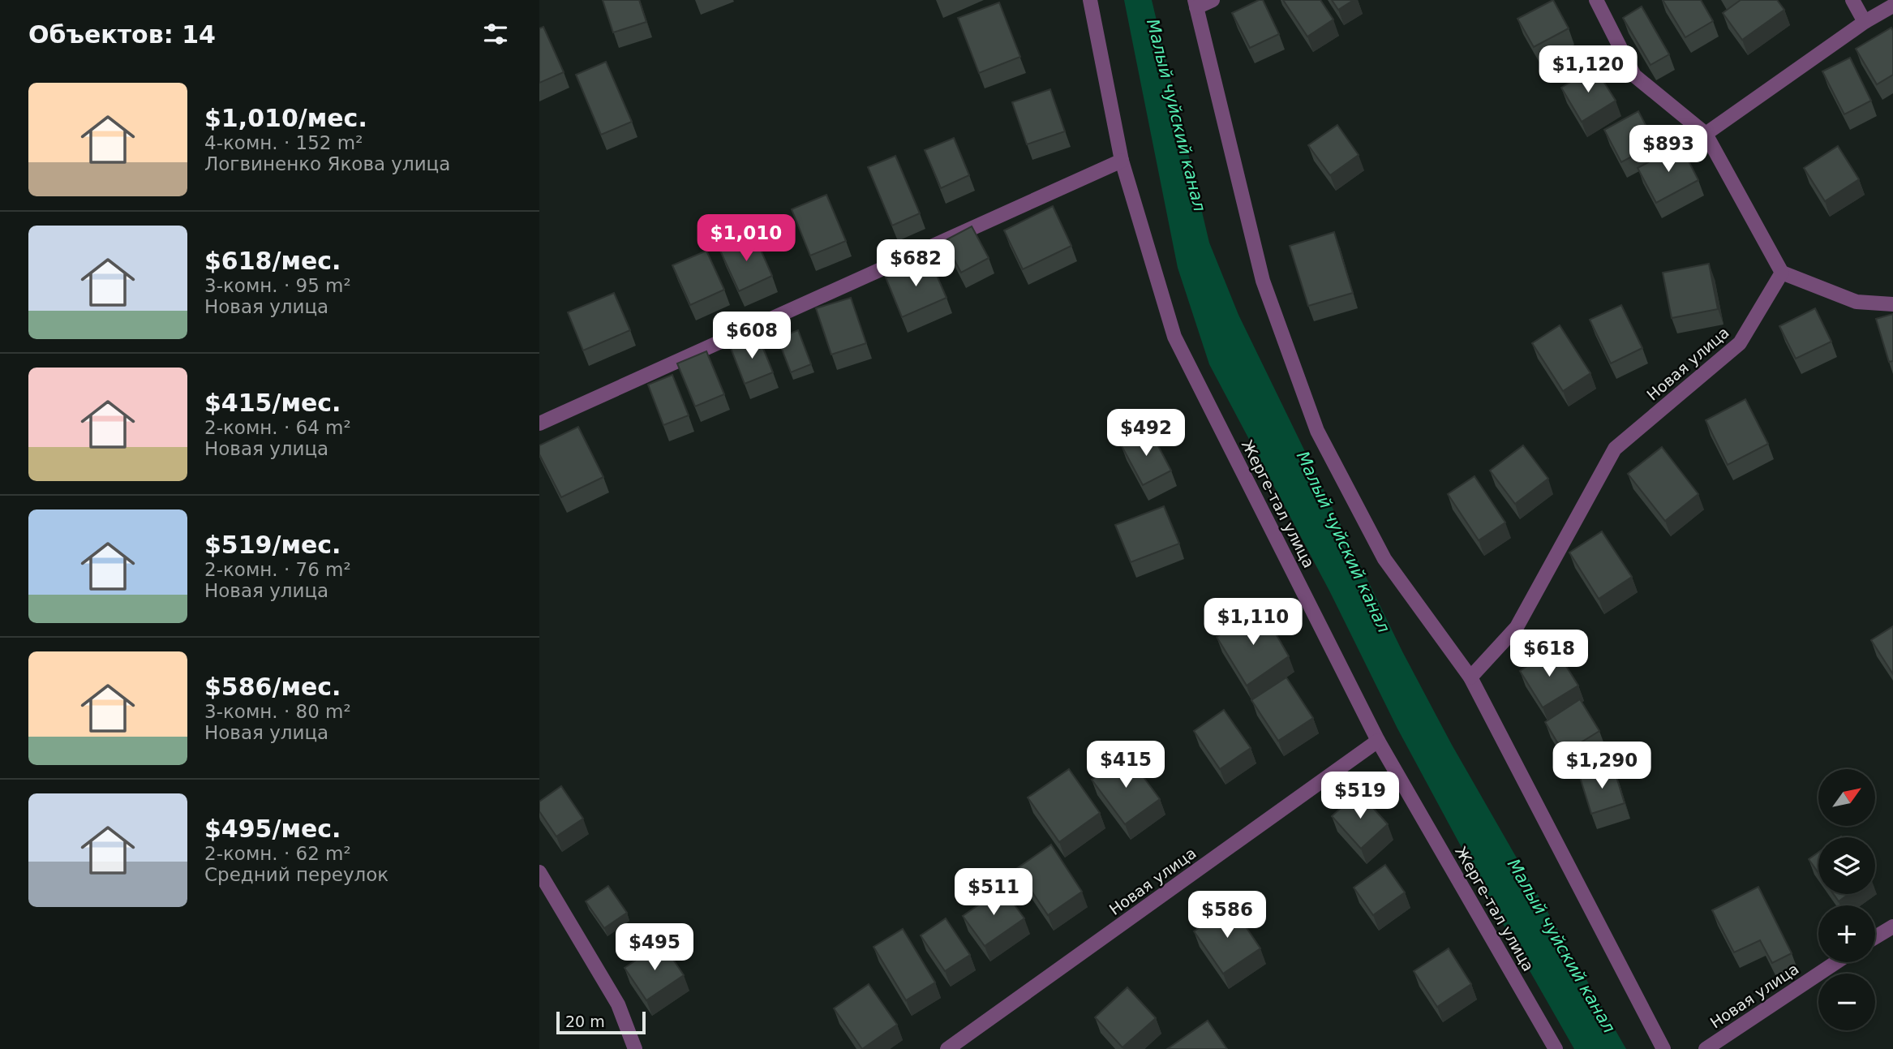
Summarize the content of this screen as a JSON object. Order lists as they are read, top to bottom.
{
  "streets": {
    "street": ["Новая улица", "Жерге-тал улица"]
  },
  "crossings": [
    ["Новая улица", "Жерге-тал улица"]
  ],
  "water": ["Малый чуйский канал"],
  "scale_bar": "20 m",
  "north": "top right",
  "page": {
    "heading": "Объектов: 14",
    "price": [
      "$1,120",
      "$893",
      "$1,010",
      "$682",
      "$608",
      "$492",
      "$1,110",
      "$618",
      "$415",
      "$1,290",
      "$519",
      "$511",
      "$586",
      "$495"
    ],
    "list": [
      {
        "name": "$1,010/мес.",
        "note": "4-комн. · 152 m² · Логвиненко Якова улица"
      },
      {
        "name": "$618/мес.",
        "note": "3-комн. · 95 m² · Новая улица"
      },
      {
        "name": "$415/мес.",
        "note": "2-комн. · 64 m² · Новая улица"
      },
      {
        "name": "$519/мес.",
        "note": "2-комн. · 76 m² · Новая улица"
      },
      {
        "name": "$586/мес.",
        "note": "3-комн. · 80 m² · Новая улица"
      },
      {
        "name": "$495/мес.",
        "note": "2-комн. · 62 m² · Средний переулок"
      }
    ],
    "map_buttons": ["+", "−"],
    "scale": "20 m"
  }
}
